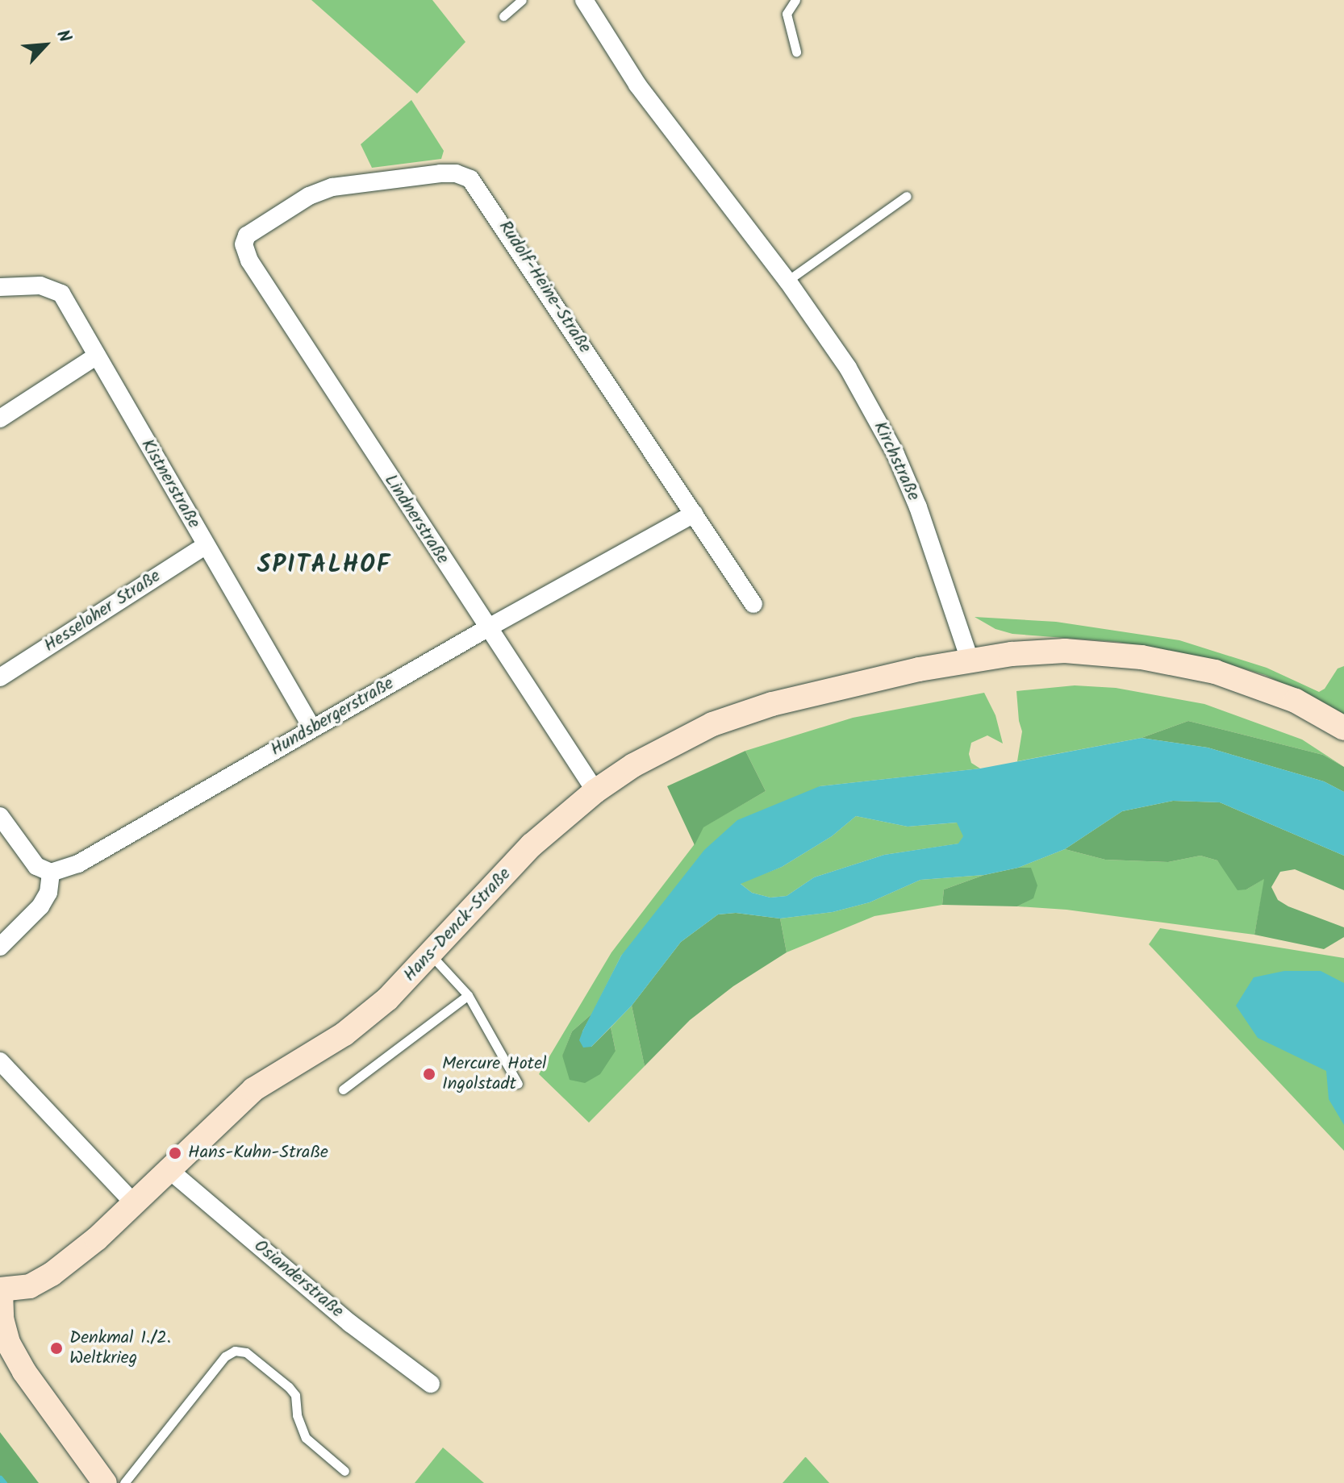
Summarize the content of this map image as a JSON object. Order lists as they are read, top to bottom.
{
  "streets": {
    "street": [
      "Rudolf-Heine-Straße",
      "Kirchstraße",
      "Kistnerstraße",
      "Lindnerstraße",
      "Hesseloher Straße",
      "Hundsbergerstraße",
      "Hans-Denck-Straße",
      "Osianderstraße"
    ]
  },
  "crossings": [
    ["Rudolf-Heine-Straße", "Lindnerstraße"],
    ["Rudolf-Heine-Straße", "Hundsbergerstraße"],
    ["Kirchstraße", "Hans-Denck-Straße"],
    ["Kistnerstraße", "Hesseloher Straße"],
    ["Kistnerstraße", "Hundsbergerstraße"],
    ["Lindnerstraße", "Hundsbergerstraße"],
    ["Lindnerstraße", "Hans-Denck-Straße"],
    ["Hans-Denck-Straße", "Osianderstraße"]
  ],
  "districts": ["SPITALHOF"],
  "places": ["Mercure Hotel Ingolstadt", "Hans-Kuhn-Straße", "Denkmal 1./2. Weltkrieg"],
  "north": "top right"
}
